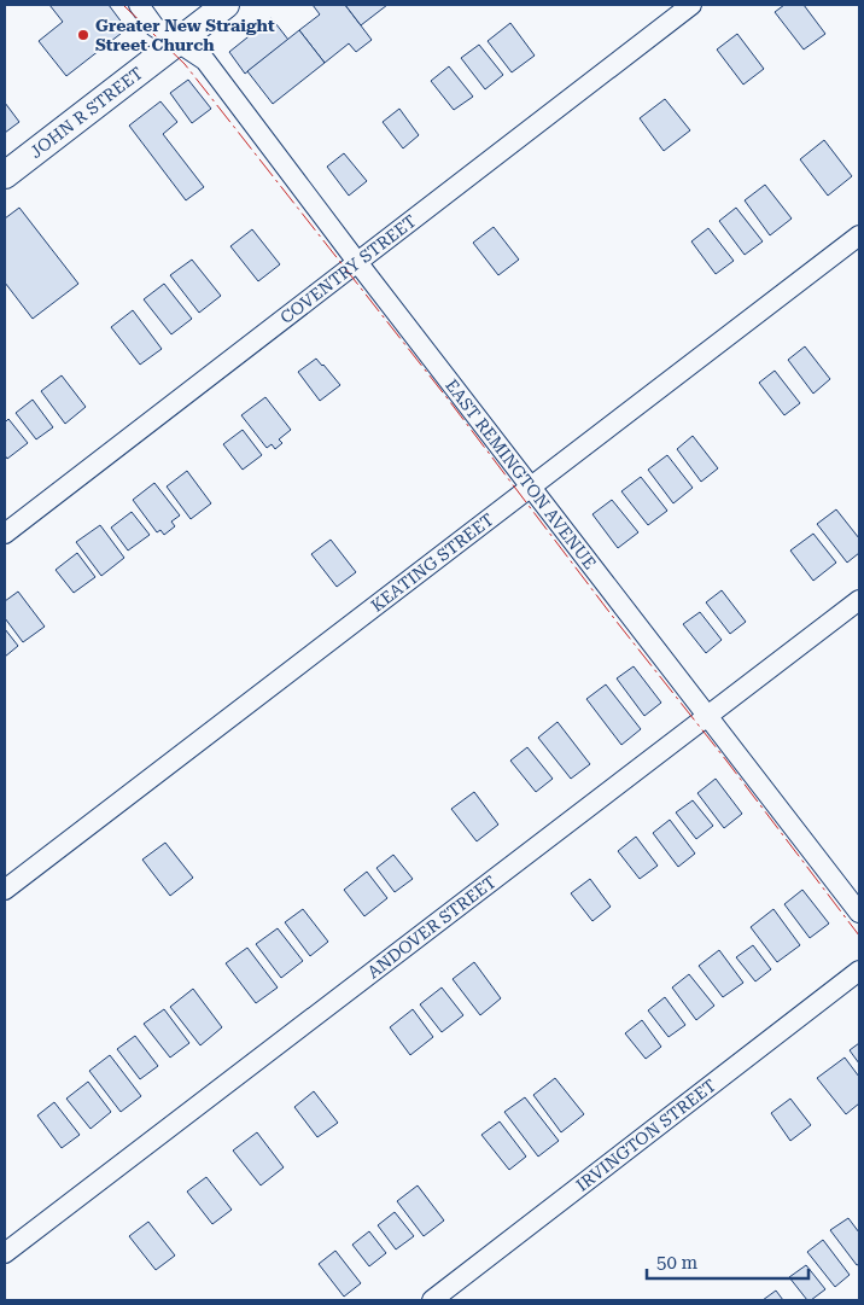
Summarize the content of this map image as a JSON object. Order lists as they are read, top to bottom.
{
  "streets": {
    "main road": ["JOHN R STREET"],
    "street": [
      "COVENTRY STREET",
      "EAST REMINGTON AVENUE",
      "KEATING STREET",
      "ANDOVER STREET",
      "IRVINGTON STREET"
    ]
  },
  "crossings": [
    ["JOHN R STREET", "EAST REMINGTON AVENUE"],
    ["COVENTRY STREET", "EAST REMINGTON AVENUE"],
    ["EAST REMINGTON AVENUE", "KEATING STREET"],
    ["EAST REMINGTON AVENUE", "ANDOVER STREET"]
  ],
  "places": ["Greater New Straight Street Church"],
  "scale_bar": "50 m"
}
